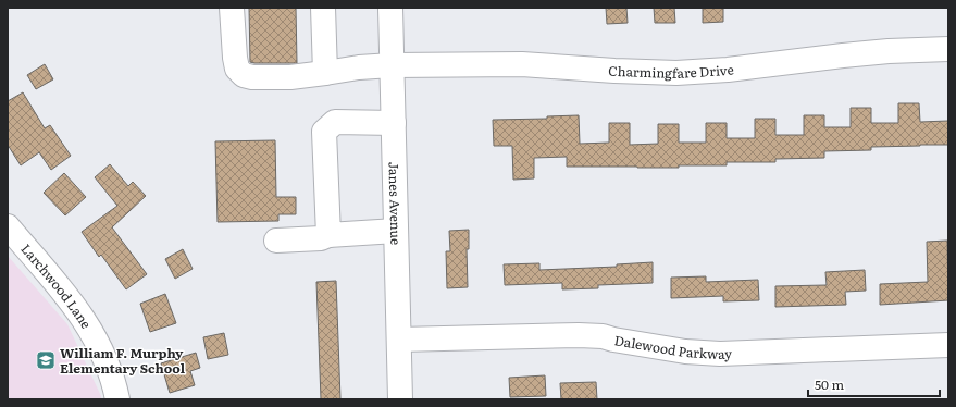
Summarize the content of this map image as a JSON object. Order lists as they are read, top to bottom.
{
  "streets": {
    "street": [
      "Charmingfare Drive",
      "Janes Avenue",
      "Larchwood Lane",
      "Dalewood Parkway"
    ]
  },
  "crossings": [
    ["Charmingfare Drive", "Janes Avenue"],
    ["Janes Avenue", "Dalewood Parkway"]
  ],
  "places": {
    "school or university": ["William F. Murphy Elementary School"]
  },
  "scale_bar": "50 m"
}
